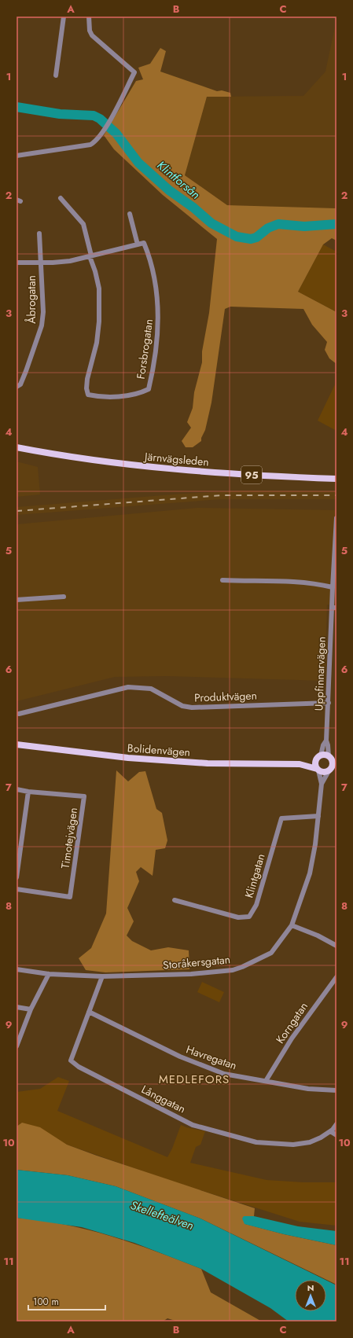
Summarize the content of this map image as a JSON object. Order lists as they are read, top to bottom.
{
  "streets": {
    "main road": ["Järnvägsleden", "95", "Bolidenvägen"],
    "street": [
      "Åbrogatan",
      "Forsbrogatan",
      "Uppfinnarvägen",
      "Produktvägen",
      "Timotejvägen",
      "Klintgatan",
      "Storåkersgatan",
      "Korngatan",
      "Havregatan",
      "Långgatan"
    ]
  },
  "crossings": [
    ["Uppfinnarvägen", "Produktvägen"],
    ["Uppfinnarvägen", "Bolidenvägen"],
    ["Uppfinnarvägen", "Storåkersgatan"],
    ["Bolidenvägen", "Storåkersgatan"],
    ["Klintgatan", "Storåkersgatan"],
    ["Storåkersgatan", "Långgatan"],
    ["Korngatan", "Havregatan"],
    ["Havregatan", "Långgatan"]
  ],
  "districts": ["MEDLEFORS"],
  "water": ["Klintforsån", "Skellefteälven"],
  "scale_bar": "100 m",
  "north": "top",
  "grid": {
    "columns": ["A", "B", "C"],
    "rows": [
      "1",
      "2",
      "3",
      "4",
      "5",
      "6",
      "7",
      "8",
      "9",
      "10",
      "11"
    ]
  }
}
